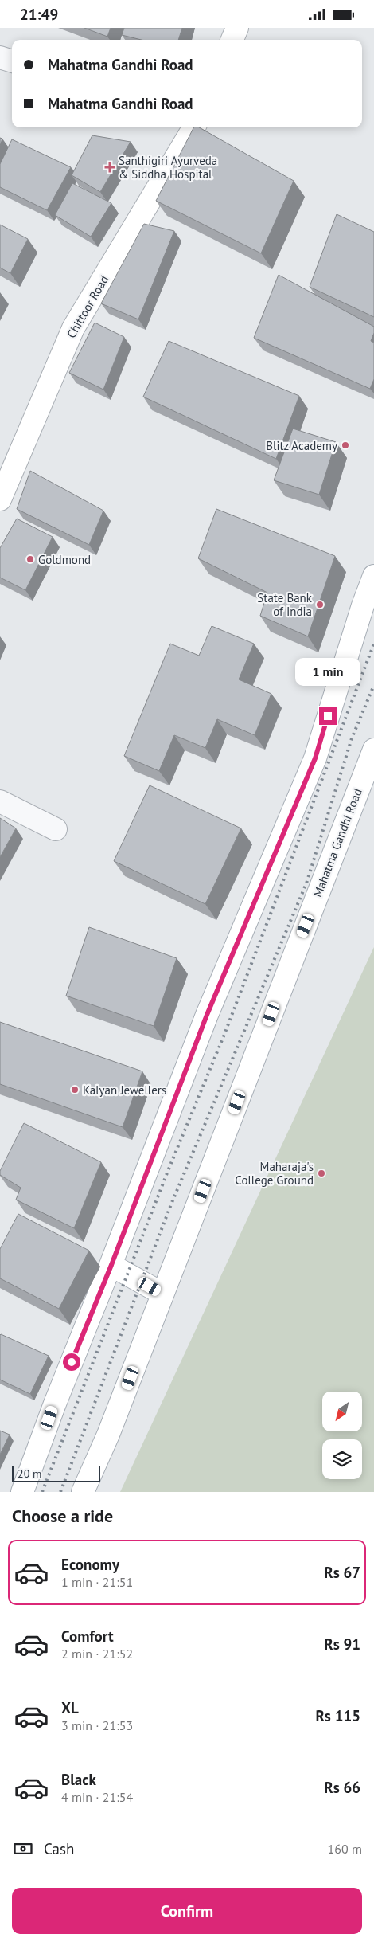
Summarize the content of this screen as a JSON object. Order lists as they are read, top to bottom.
{
  "streets": {
    "main road": ["Chittoor Road", "Mahatma Gandhi Road"]
  },
  "places": {
    "health": ["Santhigiri Ayurveda & Siddha Hospital"],
    "other": [
      "Blitz Academy",
      "Goldmond",
      "State Bank of India",
      "Kalyan Jewellers",
      "Maharaja's College Ground"
    ]
  },
  "scale_bar": "20 m",
  "north": "bottom left",
  "page": {
    "status": "21:49",
    "banner": ["Mahatma Gandhi Road", "Mahatma Gandhi Road"],
    "bubble": "1 min",
    "scale": "20 m",
    "heading": "Choose a ride",
    "list": [
      {
        "name": "Economy",
        "note": "1 min · 21:51",
        "value": "Rs 67"
      },
      {
        "name": "Comfort",
        "note": "2 min · 21:52",
        "value": "Rs 91"
      },
      {
        "name": "XL",
        "note": "3 min · 21:53",
        "value": "Rs 115"
      },
      {
        "name": "Black",
        "note": "4 min · 21:54",
        "value": "Rs 66"
      }
    ],
    "pay": ["Cash", "160 m"],
    "buttons": "Confirm"
  }
}
